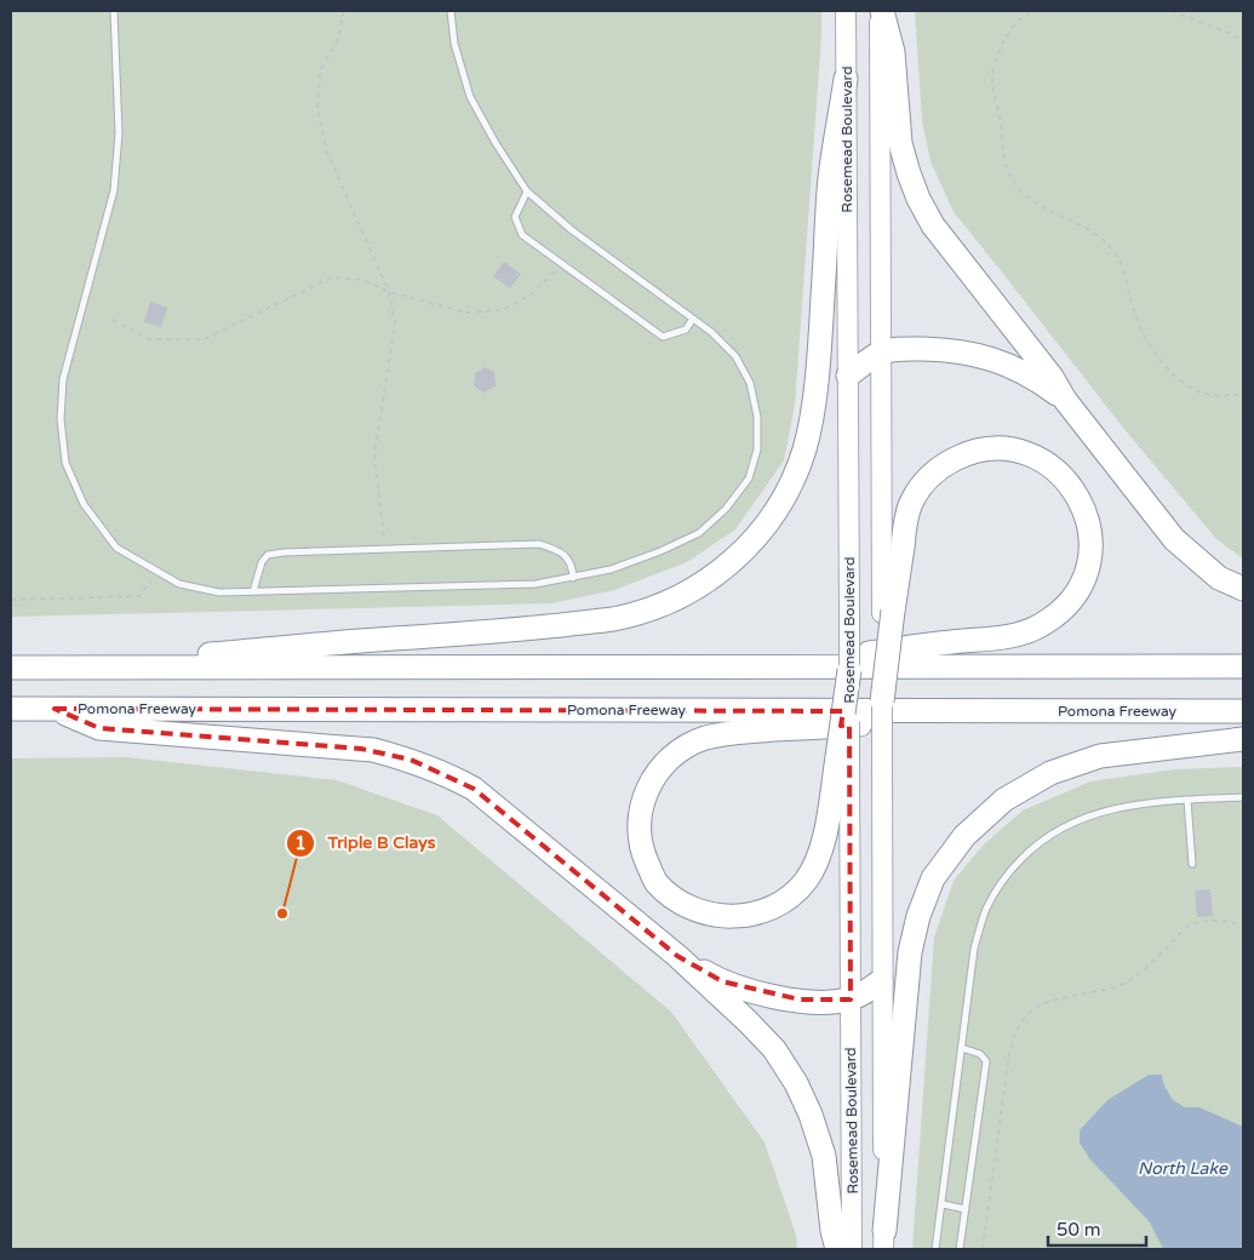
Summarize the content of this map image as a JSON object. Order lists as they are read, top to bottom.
{
  "streets": {
    "highway": ["Pomona Freeway"],
    "main road": ["Rosemead Boulevard"]
  },
  "water": ["North Lake"],
  "places": ["Triple B Clays"],
  "scale_bar": "50 m"
}
